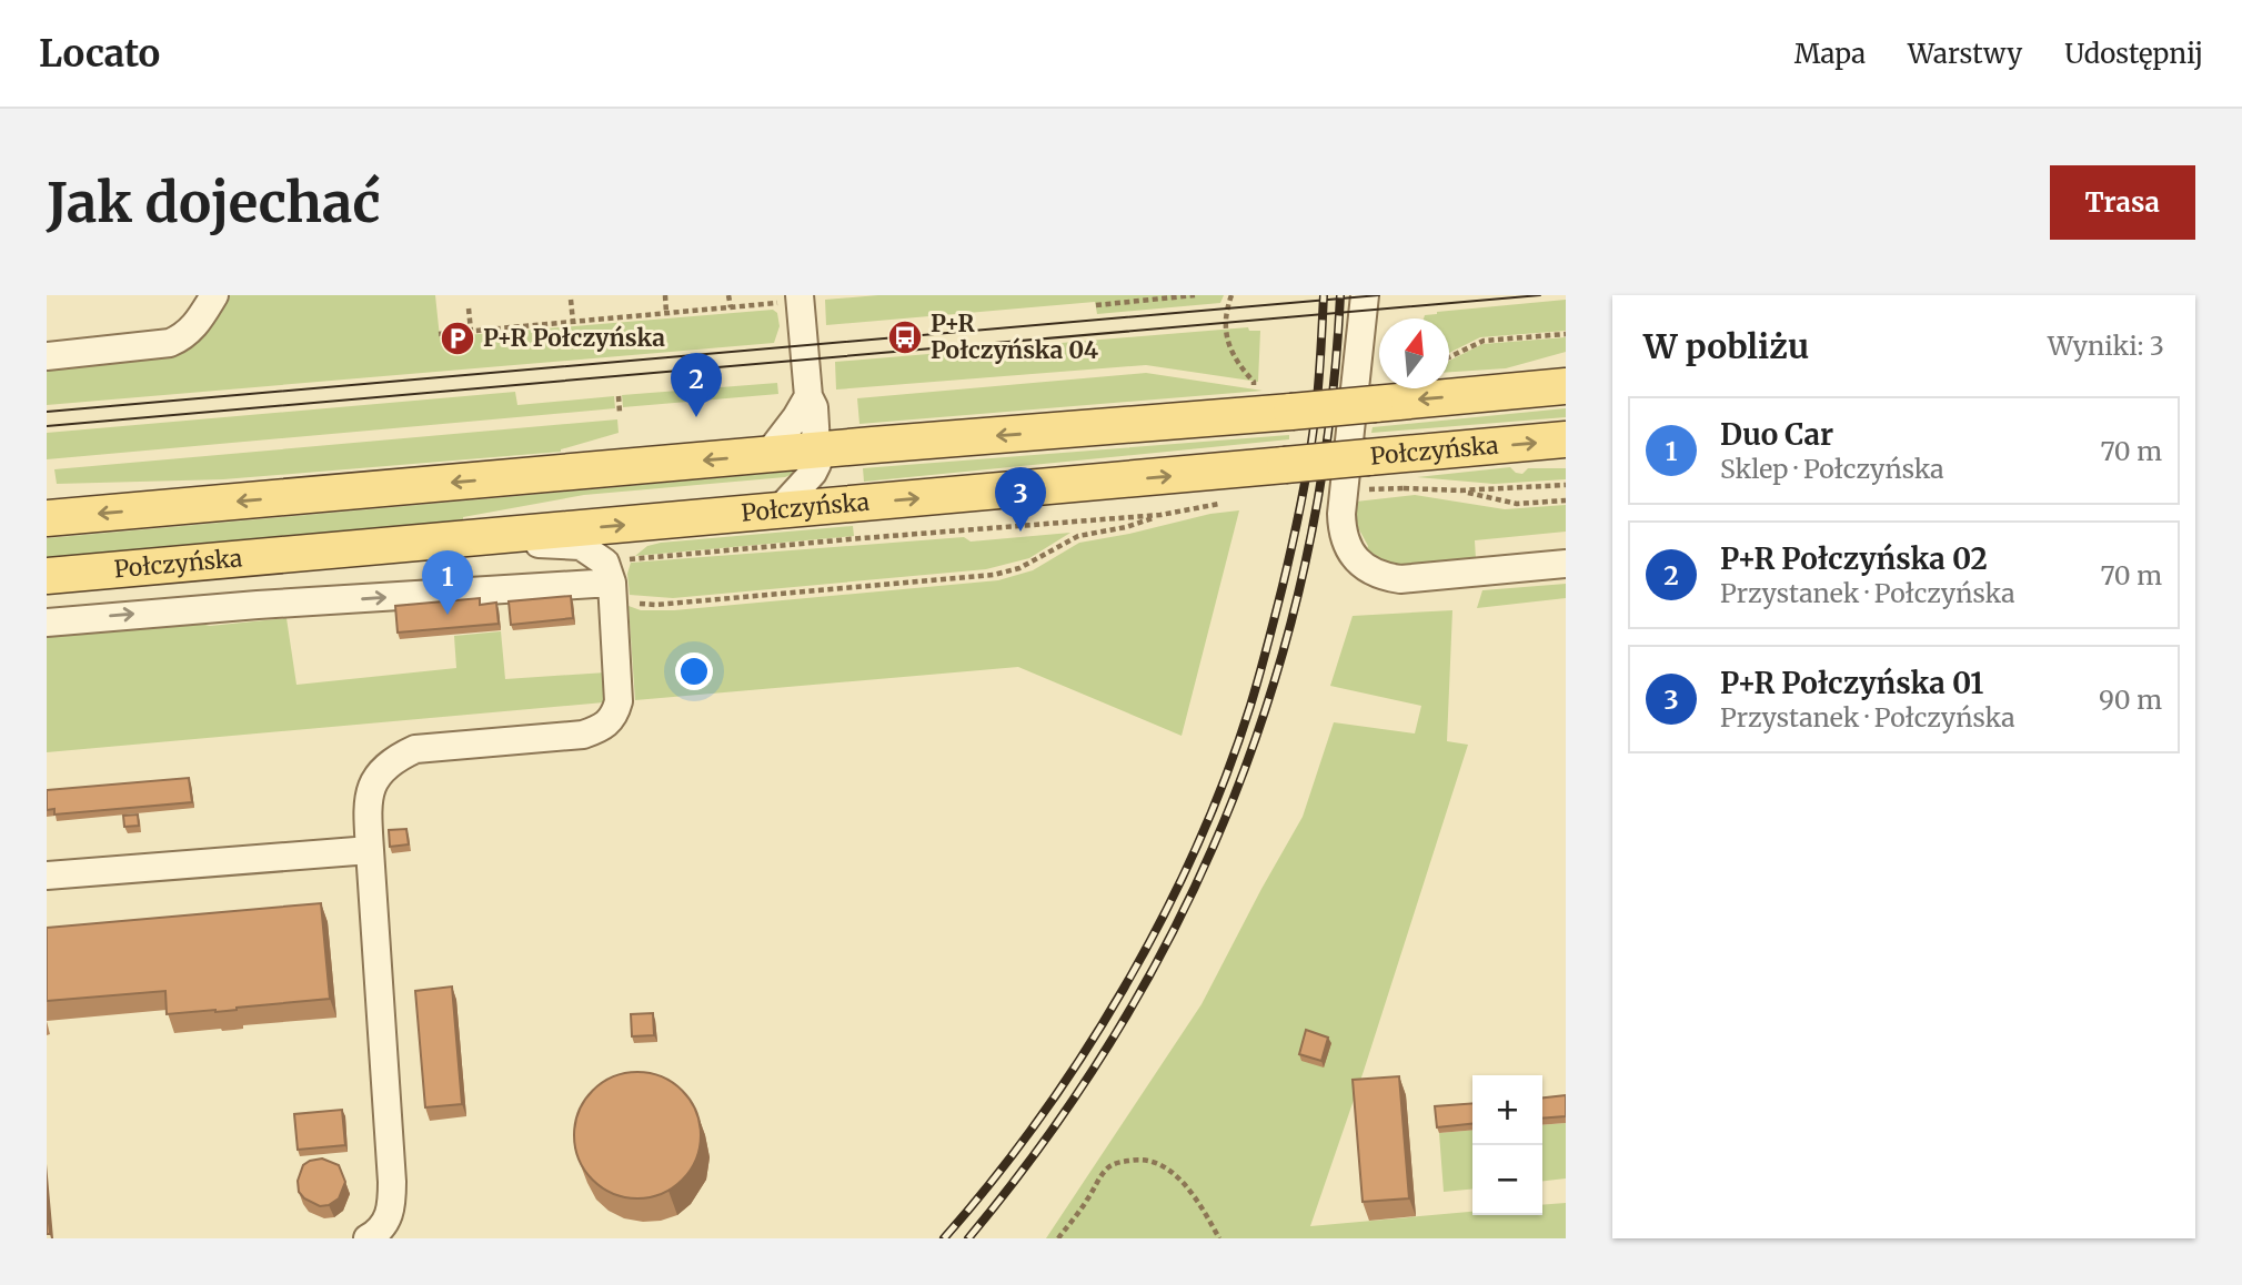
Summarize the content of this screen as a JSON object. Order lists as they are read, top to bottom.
{
  "streets": {
    "main road": ["Połczyńska"]
  },
  "places": {
    "bus stop": ["P+R Połczyńska 04"],
    "parking": ["P+R Połczyńska"]
  },
  "north": "top",
  "page": {
    "header": "Locato",
    "nav": ["Mapa", "Warstwy", "Udostępnij"],
    "buttons": "Trasa",
    "title": "Jak dojechać",
    "heading": ["W pobliżu", "Wyniki: 3"],
    "pins": ["2", "3", "1"],
    "list": [
      {
        "mark": "1",
        "name": "Duo Car",
        "note": "Sklep · Połczyńska",
        "value": "70 m"
      },
      {
        "mark": "2",
        "name": "P+R Połczyńska 02",
        "note": "Przystanek · Połczyńska",
        "value": "70 m"
      },
      {
        "mark": "3",
        "name": "P+R Połczyńska 01",
        "note": "Przystanek · Połczyńska",
        "value": "90 m"
      }
    ],
    "map_buttons": ["+", "−"]
  }
}
